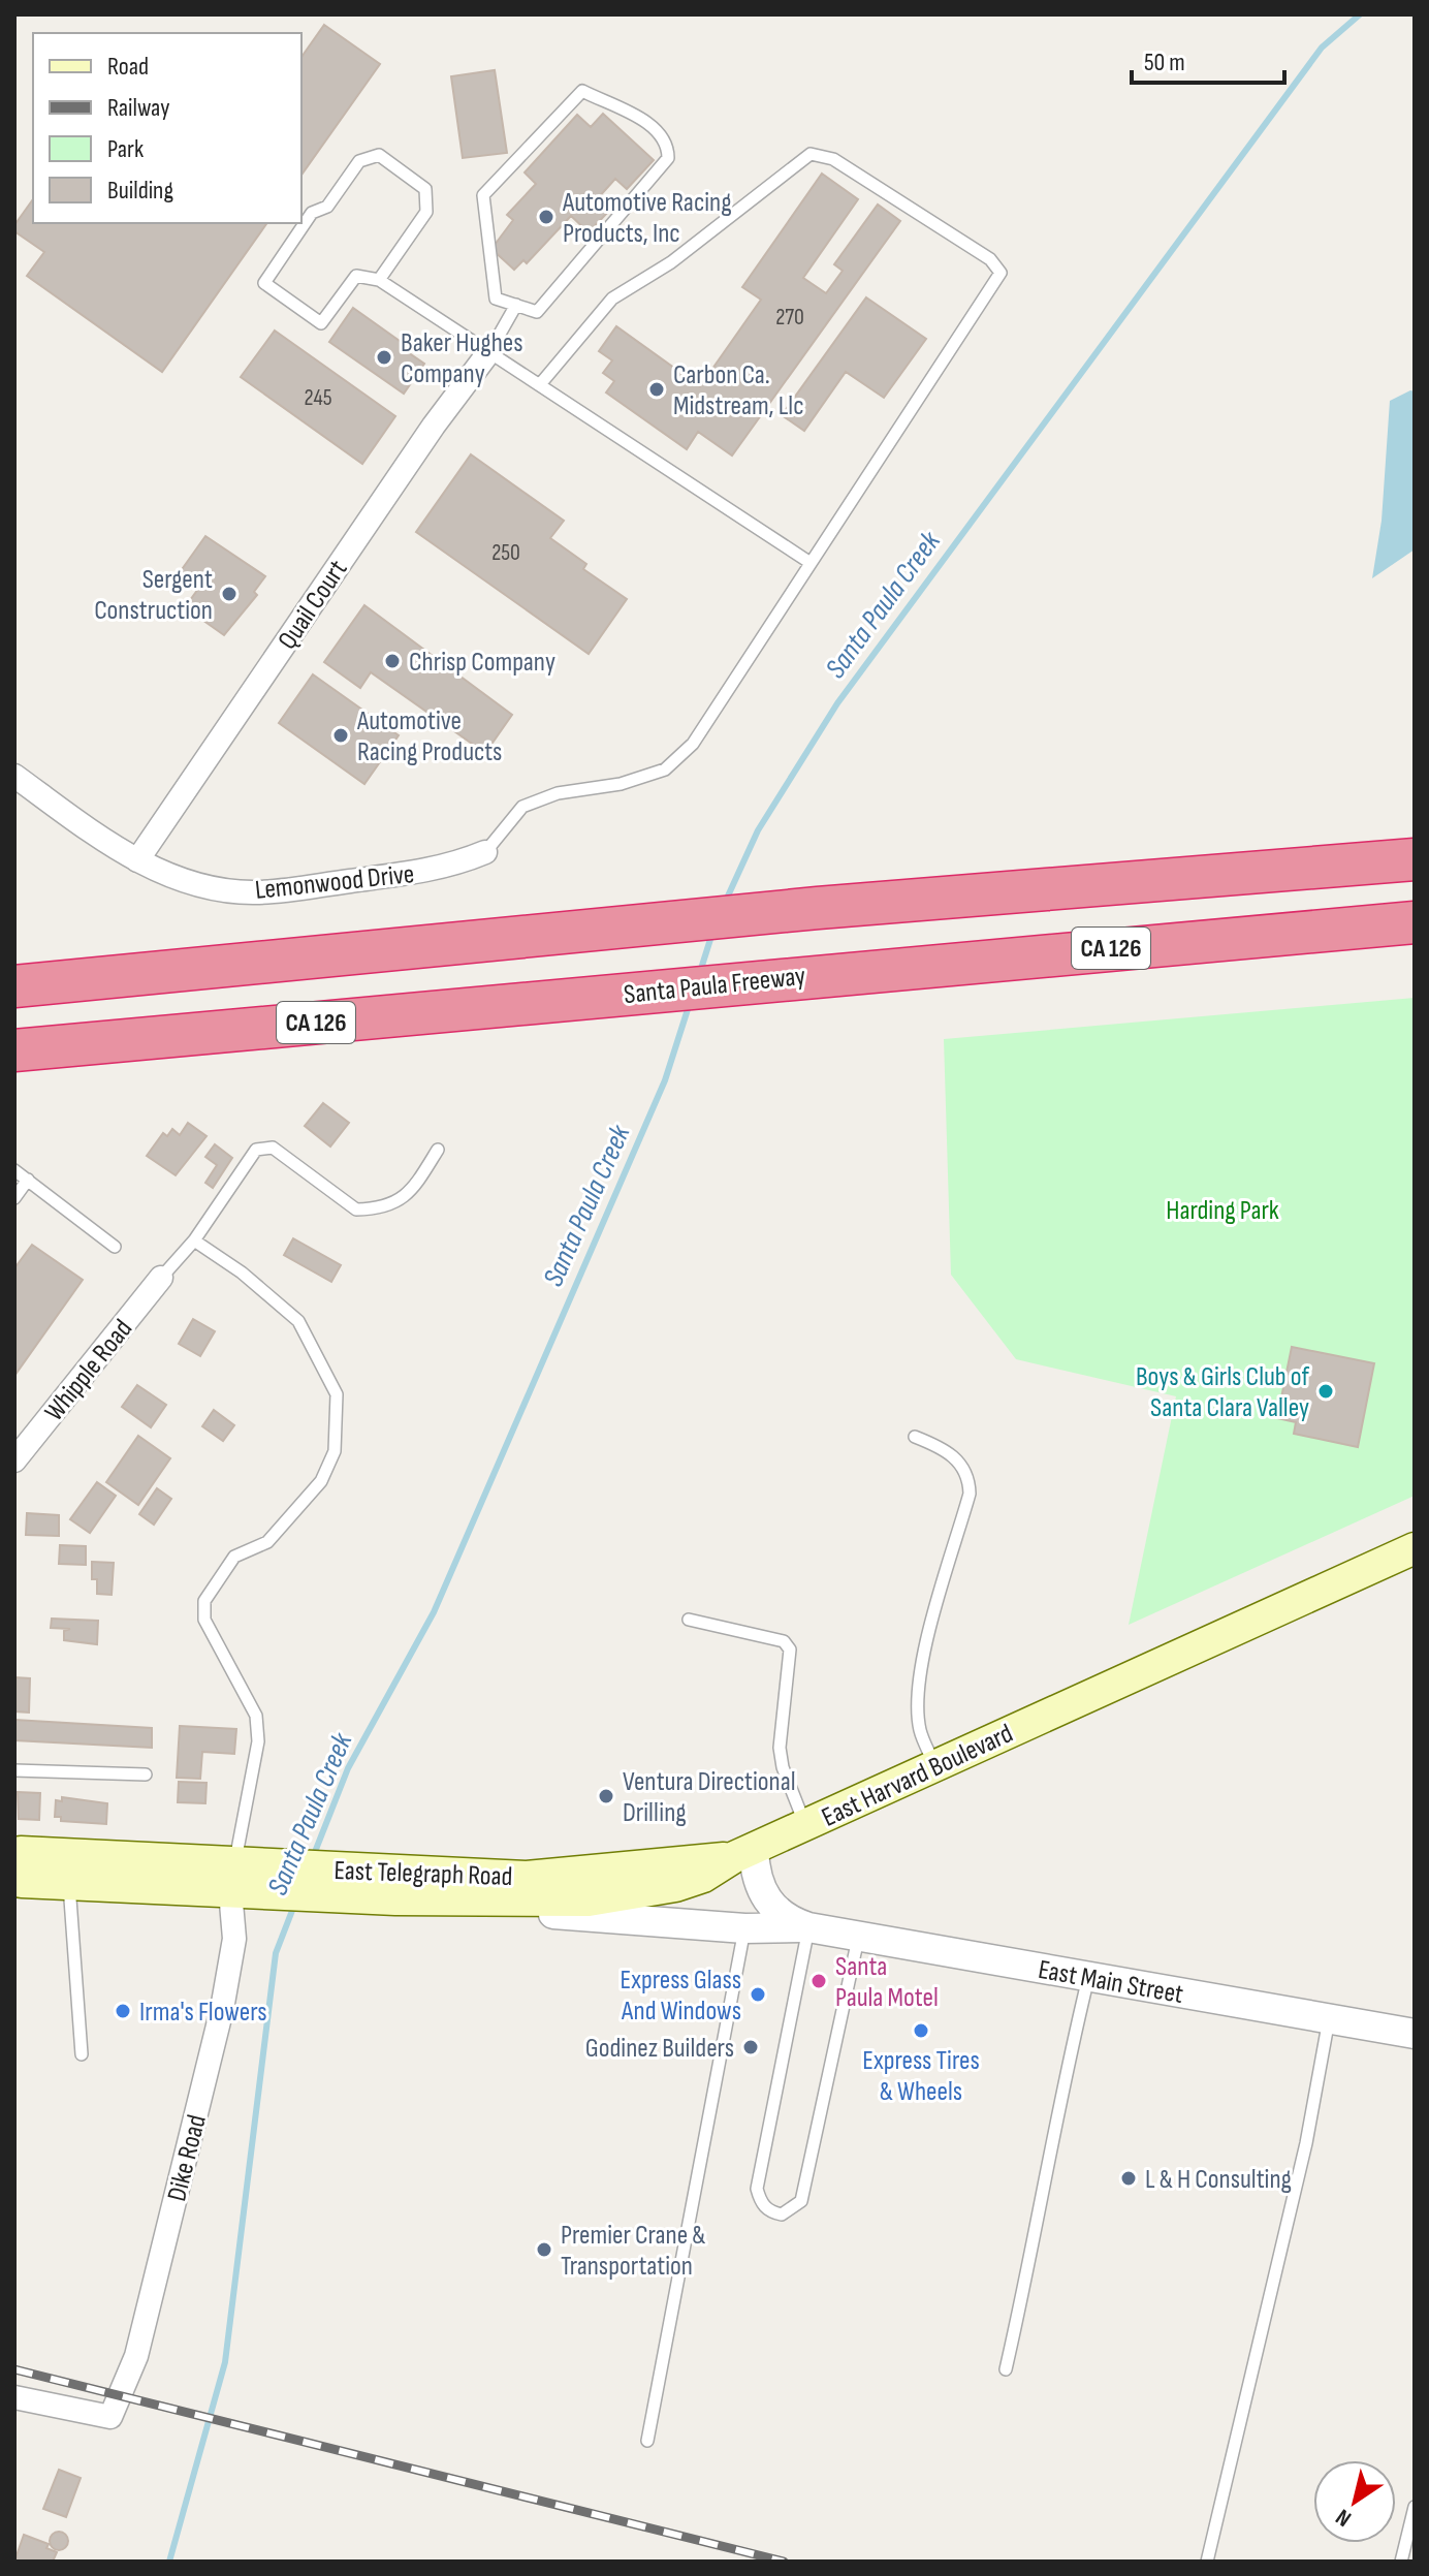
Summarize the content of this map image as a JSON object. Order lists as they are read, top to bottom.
{
  "streets": {
    "highway": ["CA 126", "Santa Paula Freeway"],
    "main road": ["East Harvard Boulevard", "East Telegraph Road"],
    "street": [
      "Quail Court",
      "Lemonwood Drive",
      "Whipple Road",
      "East Main Street",
      "Dike Road"
    ]
  },
  "crossings": [
    ["Quail Court", "Lemonwood Drive"],
    ["East Harvard Boulevard", "East Telegraph Road"],
    ["East Harvard Boulevard", "East Main Street"],
    ["East Telegraph Road", "East Main Street"],
    ["East Telegraph Road", "Dike Road"]
  ],
  "water": ["Santa Paula Creek"],
  "parks": ["Harding Park"],
  "places": [
    "Automotive Racing Products, Inc",
    "Baker Hughes Company",
    "Carbon Ca. Midstream, Llc",
    "Sergent Construction",
    "Chrisp Company",
    "Automotive Racing Products",
    "Boys & Girls Club of Santa Clara Valley",
    "Ventura Directional Drilling",
    "Santa Paula Motel",
    "Express Glass And Windows",
    "Irma's Flowers",
    "Express Tires & Wheels",
    "Godinez Builders",
    "L & H Consulting",
    "Premier Crane & Transportation"
  ],
  "house_numbers": ["270", "245", "250"],
  "legend": [
    "Road",
    "Railway",
    "Park",
    "Building"
  ],
  "scale_bar": "50 m",
  "north": "bottom left"
}
